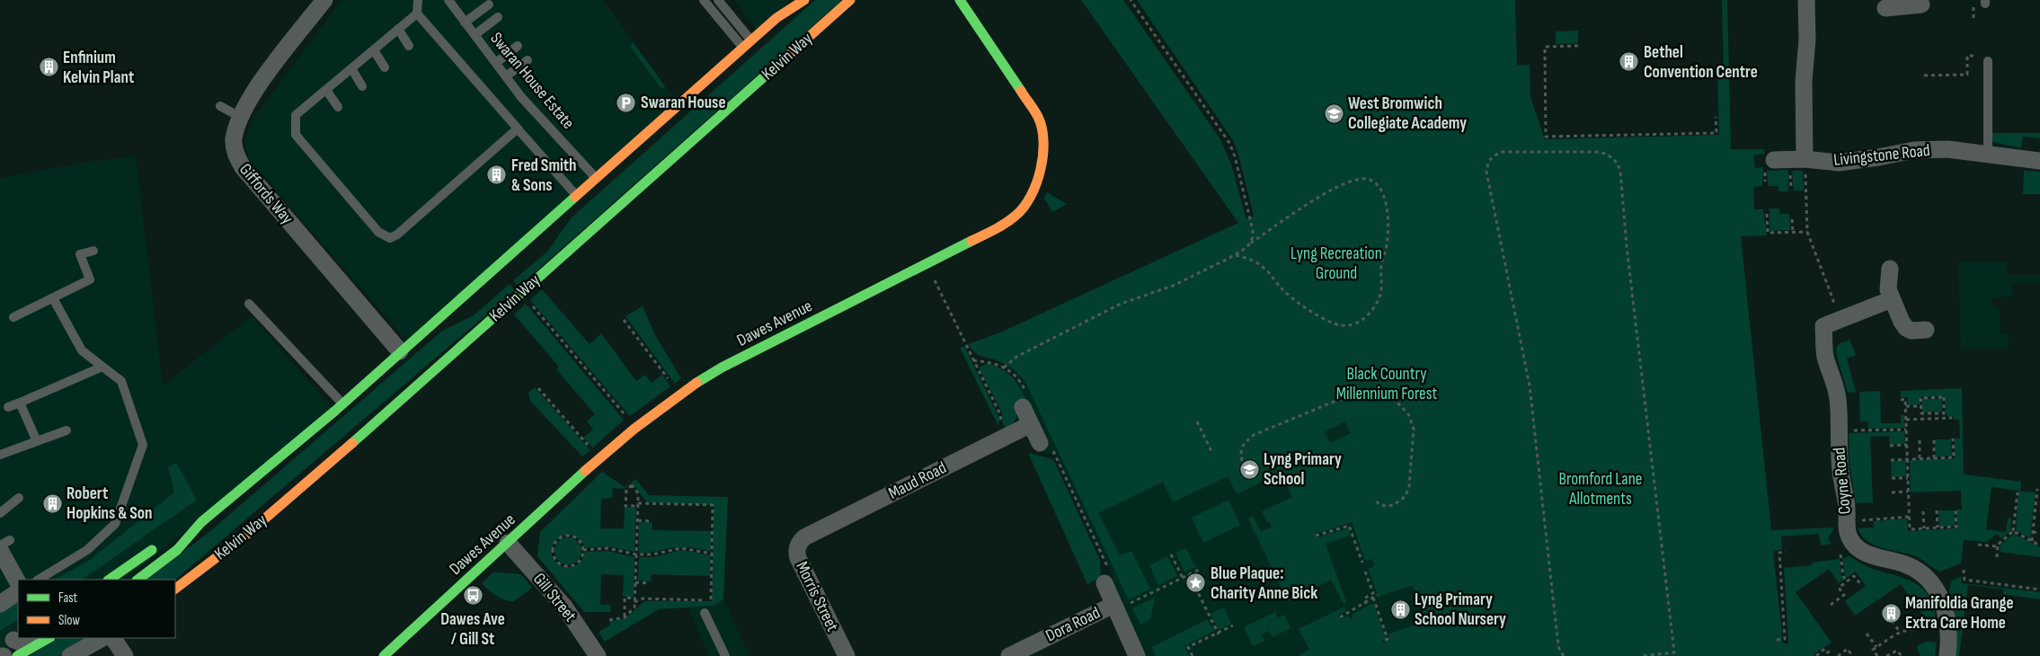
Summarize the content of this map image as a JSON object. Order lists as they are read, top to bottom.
{
  "streets": {
    "street": [
      "Kelvin Way",
      "Livingstone Road",
      "Giffords Way",
      "Dawes Avenue",
      "Maud Road",
      "Coyne Road",
      "Morris Street",
      "Gill Street",
      "Dora Road"
    ],
    "lane": ["Swaran House Estate"]
  },
  "crossings": [
    ["Kelvin Way", "Swaran House Estate"],
    ["Kelvin Way", "Giffords Way"],
    ["Dawes Avenue", "Gill Street"],
    ["Maud Road", "Morris Street"]
  ],
  "parks": ["Lyng Recreation Ground", "Black Country Millennium Forest", "Bromford Lane Allotments"],
  "places": {
    "building": [
      "Bethel Convention Centre",
      "Enfinium Kelvin Plant",
      "Fred Smith & Sons",
      "Robert Hopkins & Son",
      "Lyng Primary School Nursery",
      "Manifoldia Grange Extra Care Home"
    ],
    "parking": ["Swaran House"],
    "school or university": ["West Bromwich Collegiate Academy", "Lyng Primary School"],
    "place": ["Blue Plaque: Charity Anne Bick"],
    "bus stop": ["Dawes Ave / Gill St"]
  },
  "legend": ["Fast", "Slow"]
}
